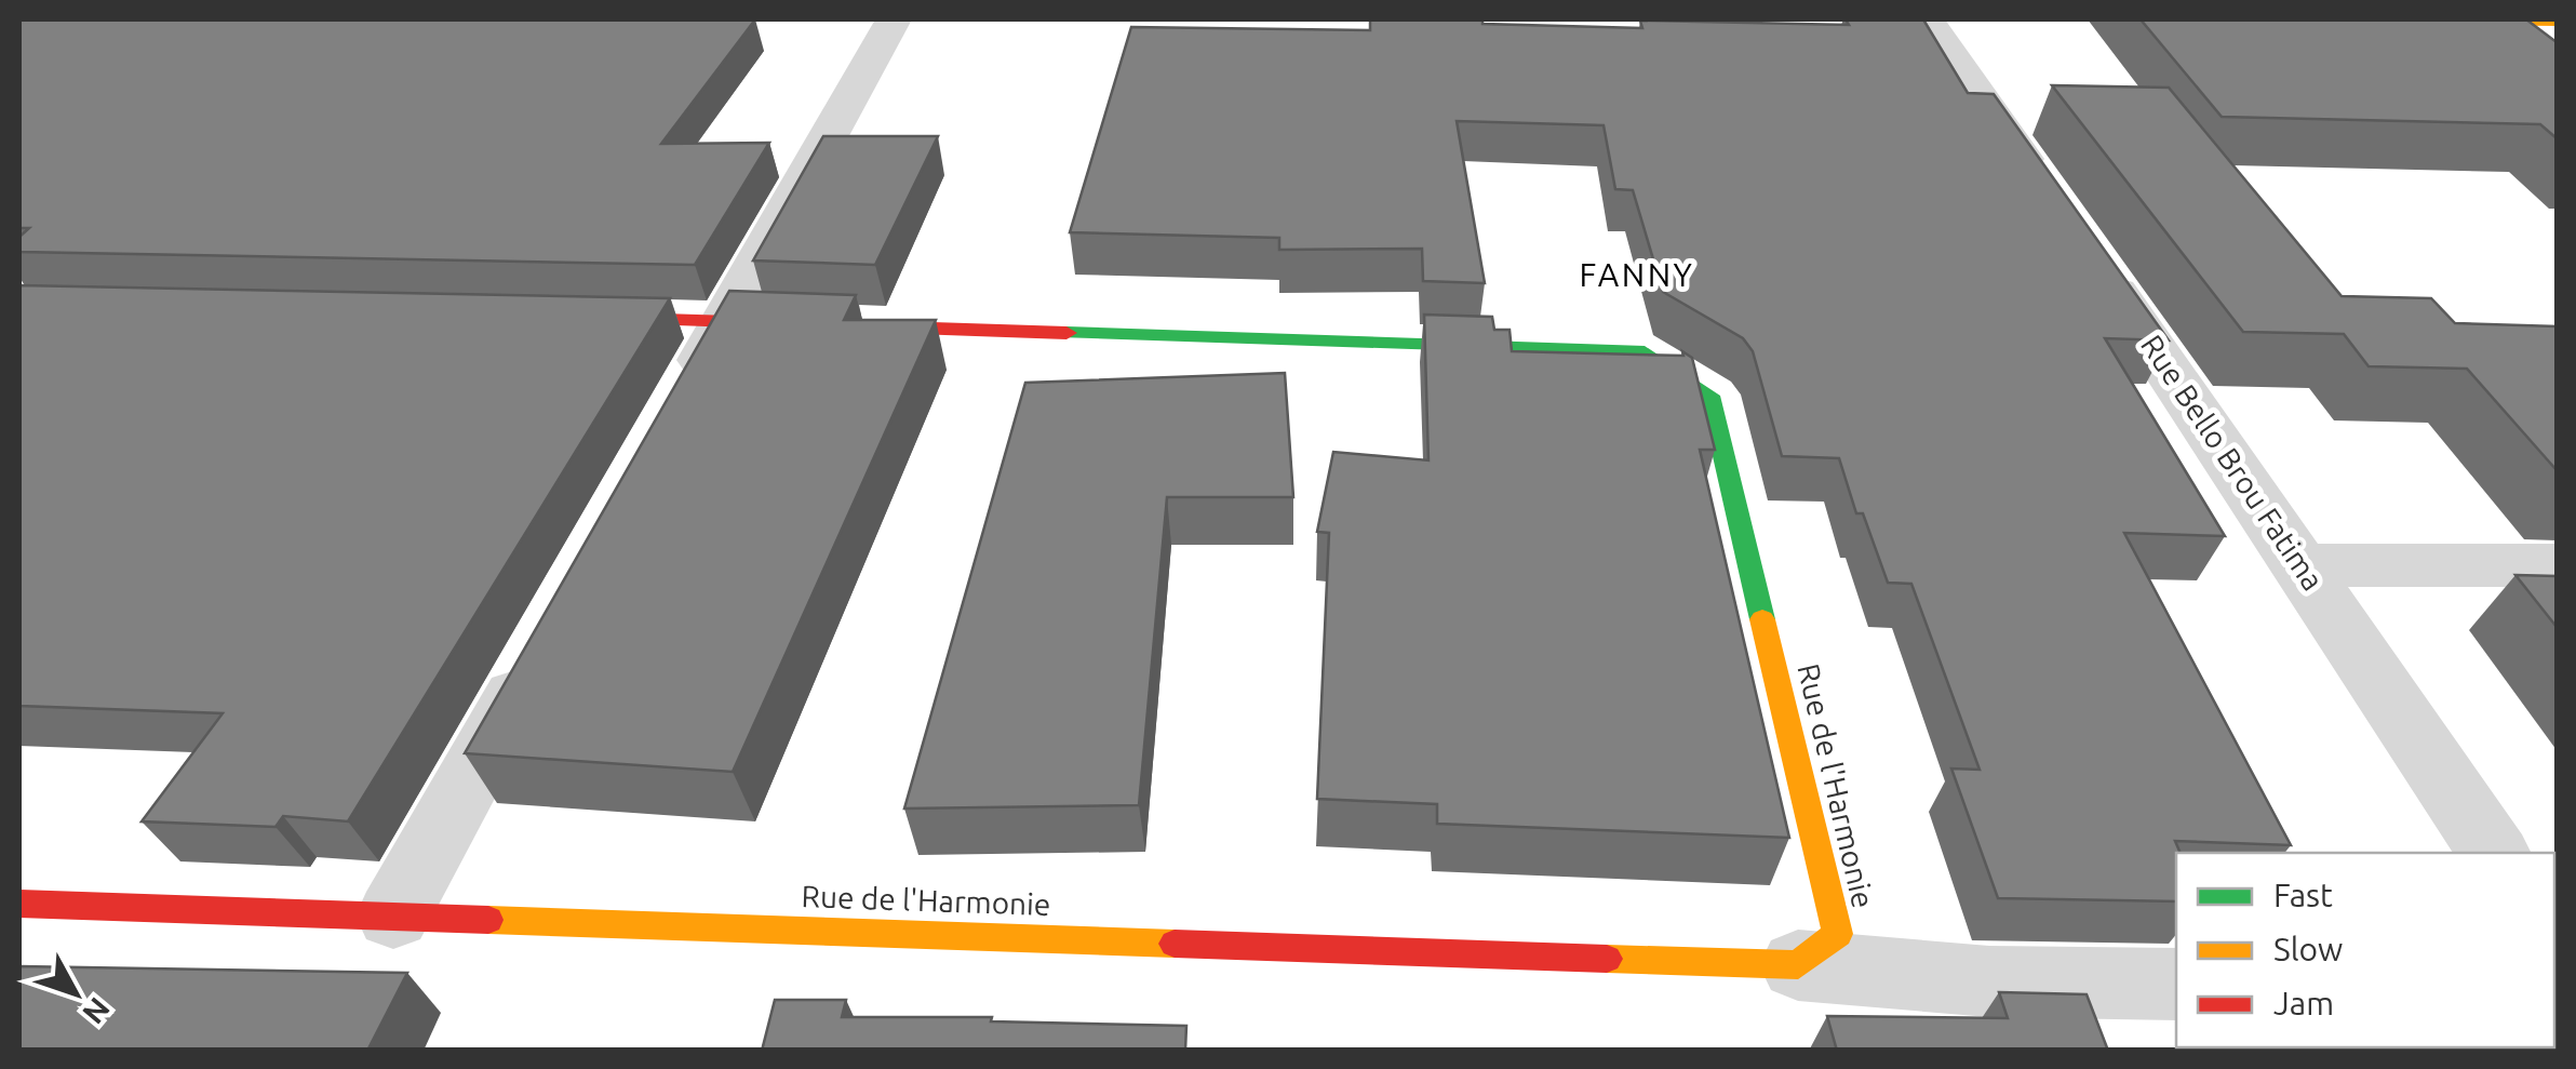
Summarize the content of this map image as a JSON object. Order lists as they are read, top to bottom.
{
  "streets": {
    "street": ["Rue Bello Brou Fatima", "Rue de l'Harmonie"]
  },
  "districts": ["FANNY"],
  "legend": ["Fast", "Slow", "Jam"],
  "north": "bottom right"
}
